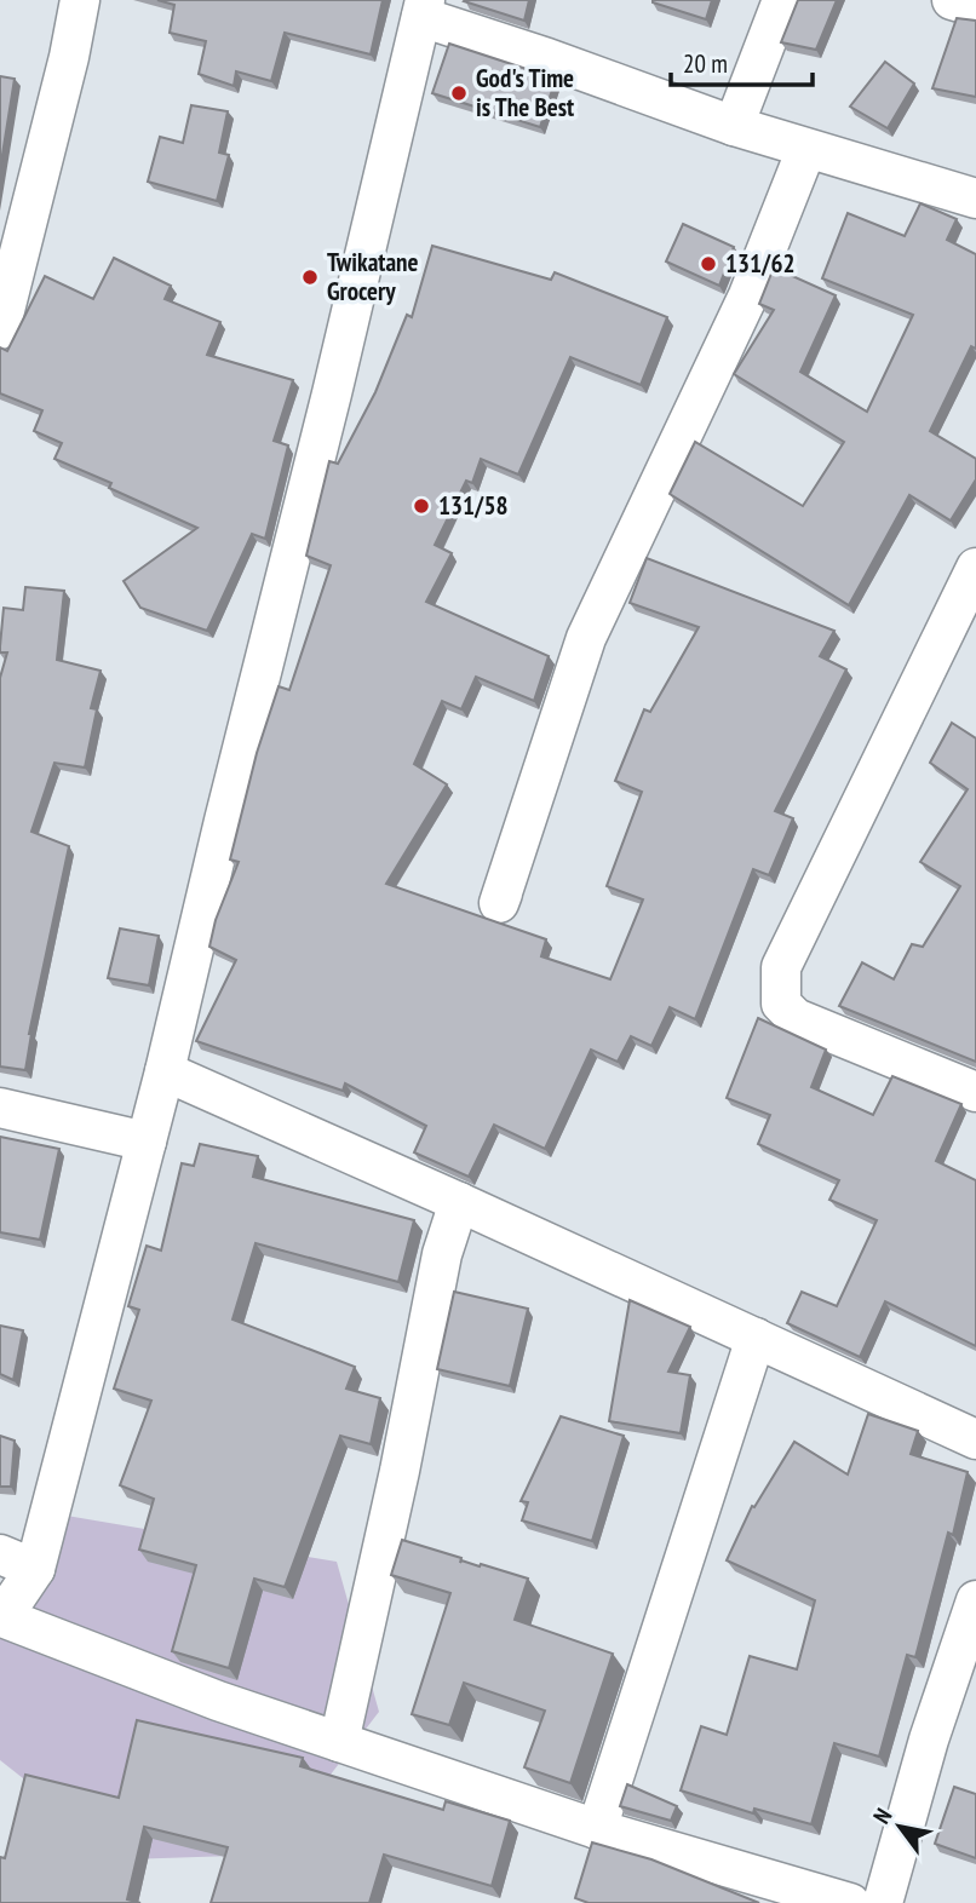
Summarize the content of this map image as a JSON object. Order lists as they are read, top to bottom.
{
  "places": [
    "God's Time is The Best",
    "131/62",
    "Twikatane Grocery",
    "131/58"
  ],
  "scale_bar": "20 m",
  "north": "top left"
}
